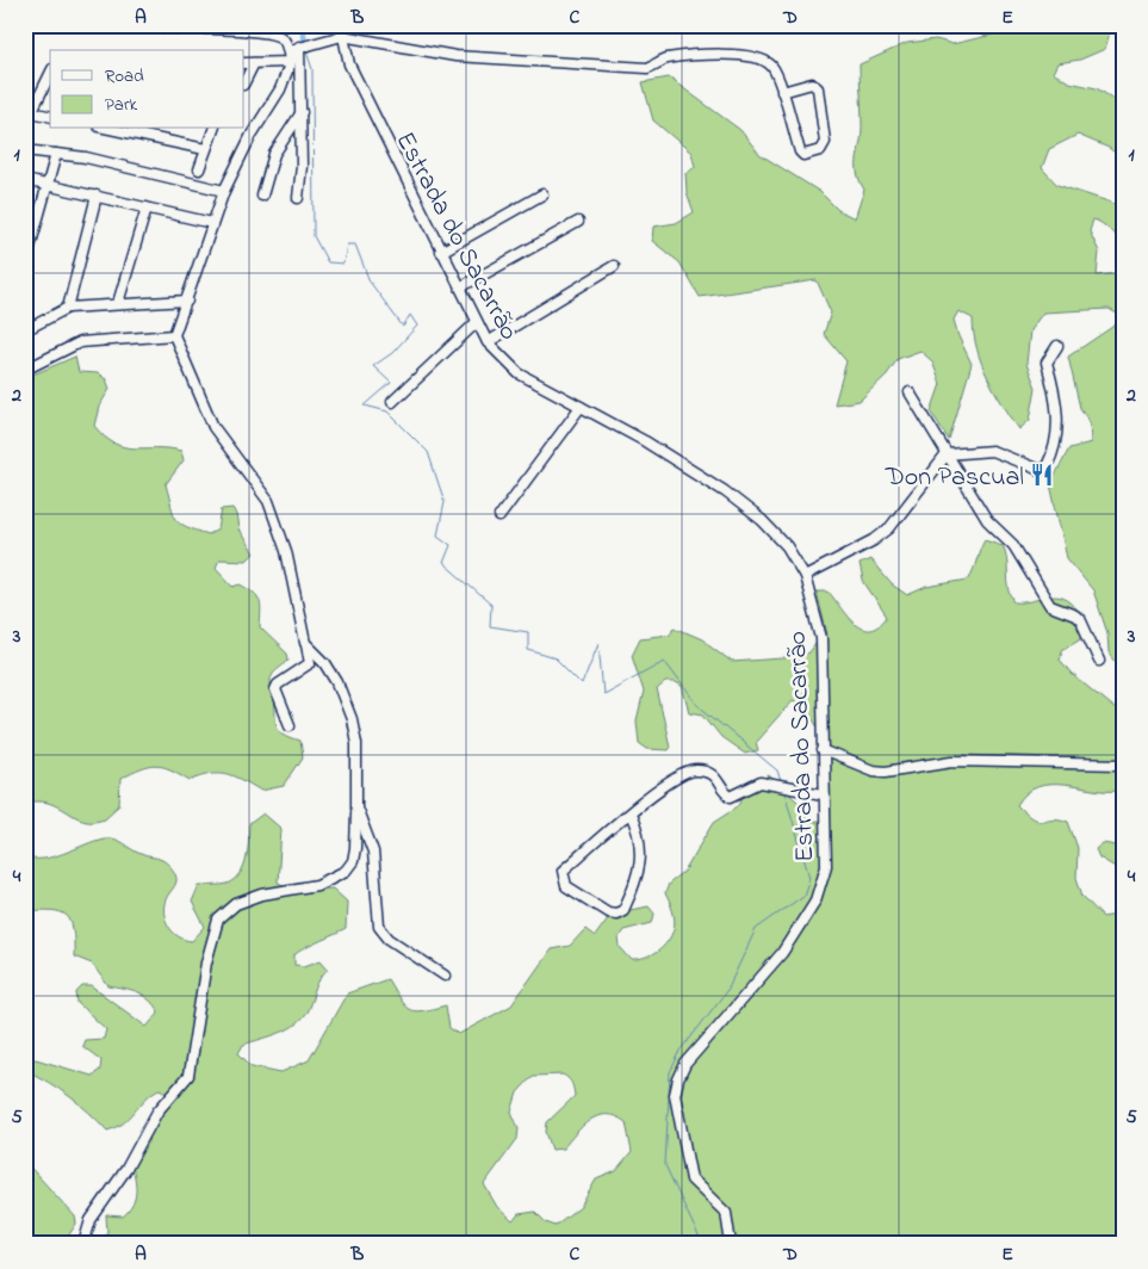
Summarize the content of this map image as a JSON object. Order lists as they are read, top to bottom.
{
  "streets": {
    "street": ["Estrada do Sacarrão"]
  },
  "places": {
    "restaurant": ["Don Pascual"]
  },
  "legend": ["Road", "Park"],
  "grid": {
    "columns": [
      "A",
      "B",
      "C",
      "D",
      "E"
    ],
    "rows": [
      "1",
      "2",
      "3",
      "4",
      "5"
    ]
  }
}
